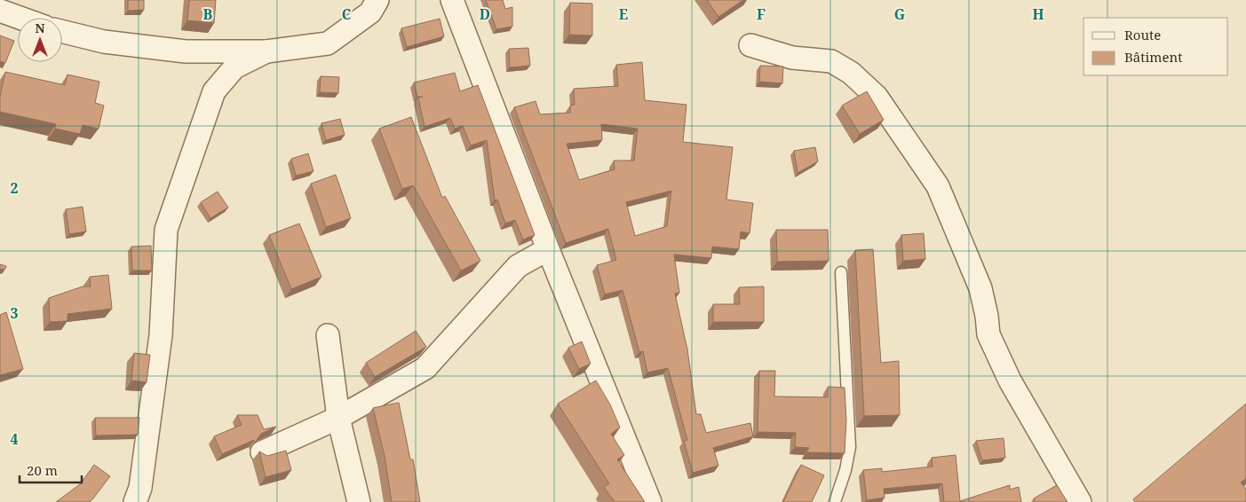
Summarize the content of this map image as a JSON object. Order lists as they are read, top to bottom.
{
  "legend": ["Route", "Bâtiment"],
  "scale_bar": "20 m",
  "north": "top",
  "grid": {
    "columns": [
      "B",
      "C",
      "D",
      "E",
      "F",
      "G",
      "H"
    ],
    "rows": ["2", "3", "4"]
  }
}
